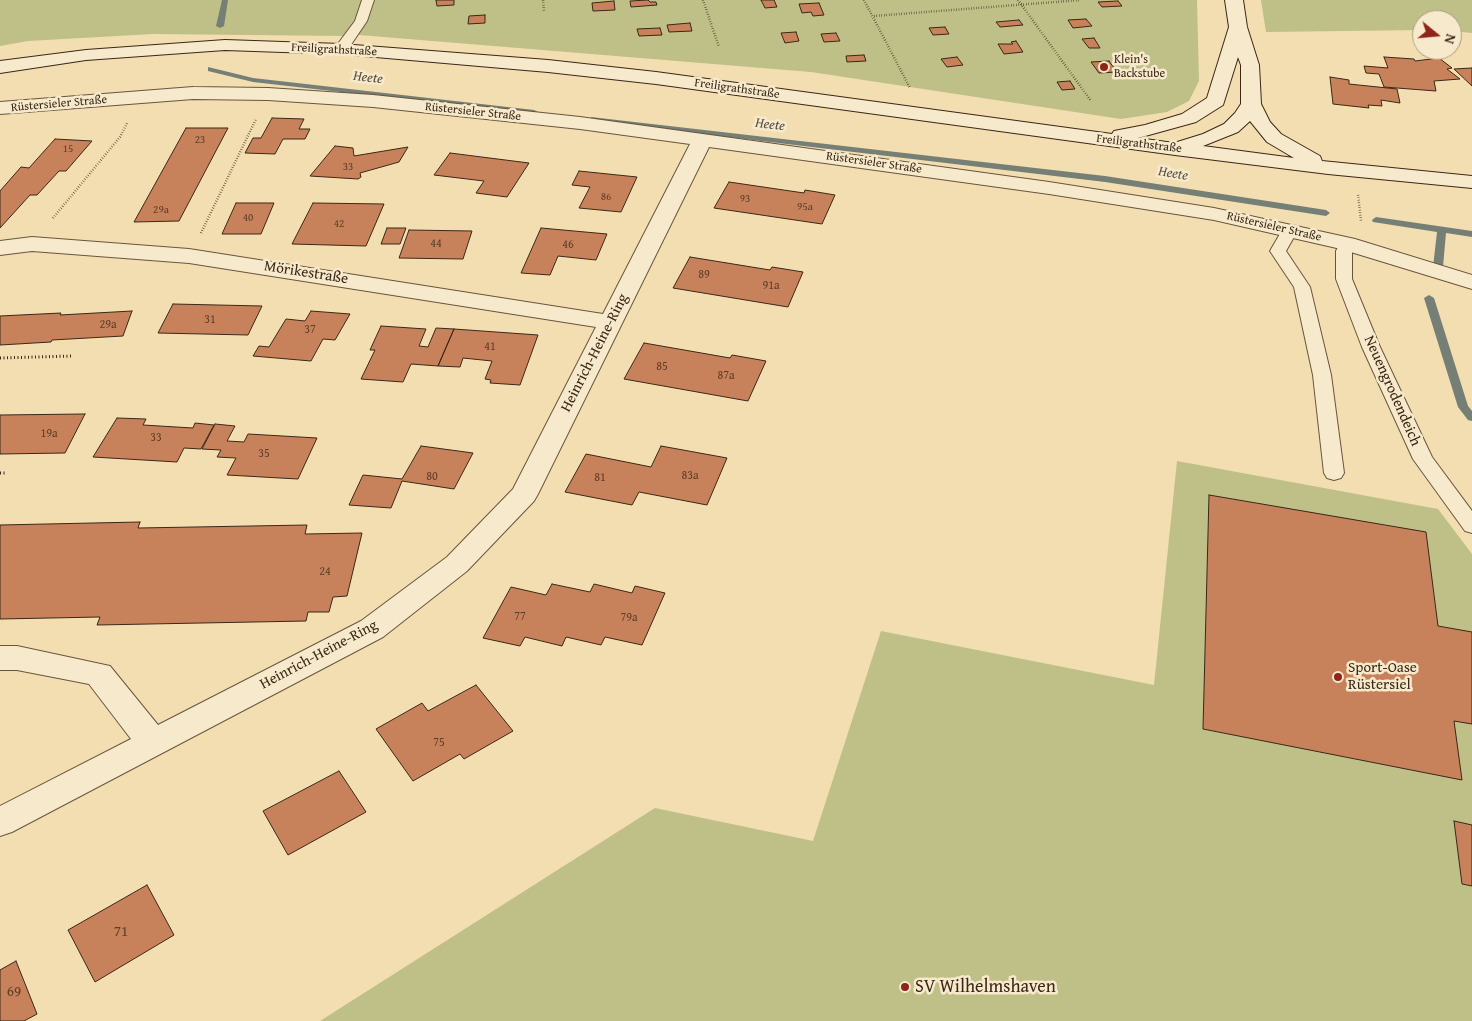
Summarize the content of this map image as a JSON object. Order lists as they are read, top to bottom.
{
  "streets": {
    "street": [
      "Freiligrathstraße",
      "Rüstersieler Straße",
      "Mörikestraße",
      "Heinrich-Heine-Ring"
    ],
    "lane": ["Neuengrodendeich"]
  },
  "crossings": [
    ["Rüstersieler Straße", "Heinrich-Heine-Ring"],
    ["Rüstersieler Straße", "Neuengrodendeich"],
    ["Mörikestraße", "Heinrich-Heine-Ring"]
  ],
  "water": ["Heete"],
  "places": ["Klein's Backstube", "Sport-Oase Rüstersiel", "SV Wilhelmshaven"],
  "house_numbers": [
    "23",
    "15",
    "33",
    "86",
    "93",
    "95a",
    "29a",
    "40",
    "42",
    "44",
    "46",
    "89",
    "91a",
    "31",
    "29a",
    "37",
    "41",
    "85",
    "87a",
    "19a",
    "33",
    "35",
    "83a",
    "80",
    "81",
    "24",
    "77",
    "79a",
    "75",
    "71",
    "69"
  ],
  "north": "right"
}
